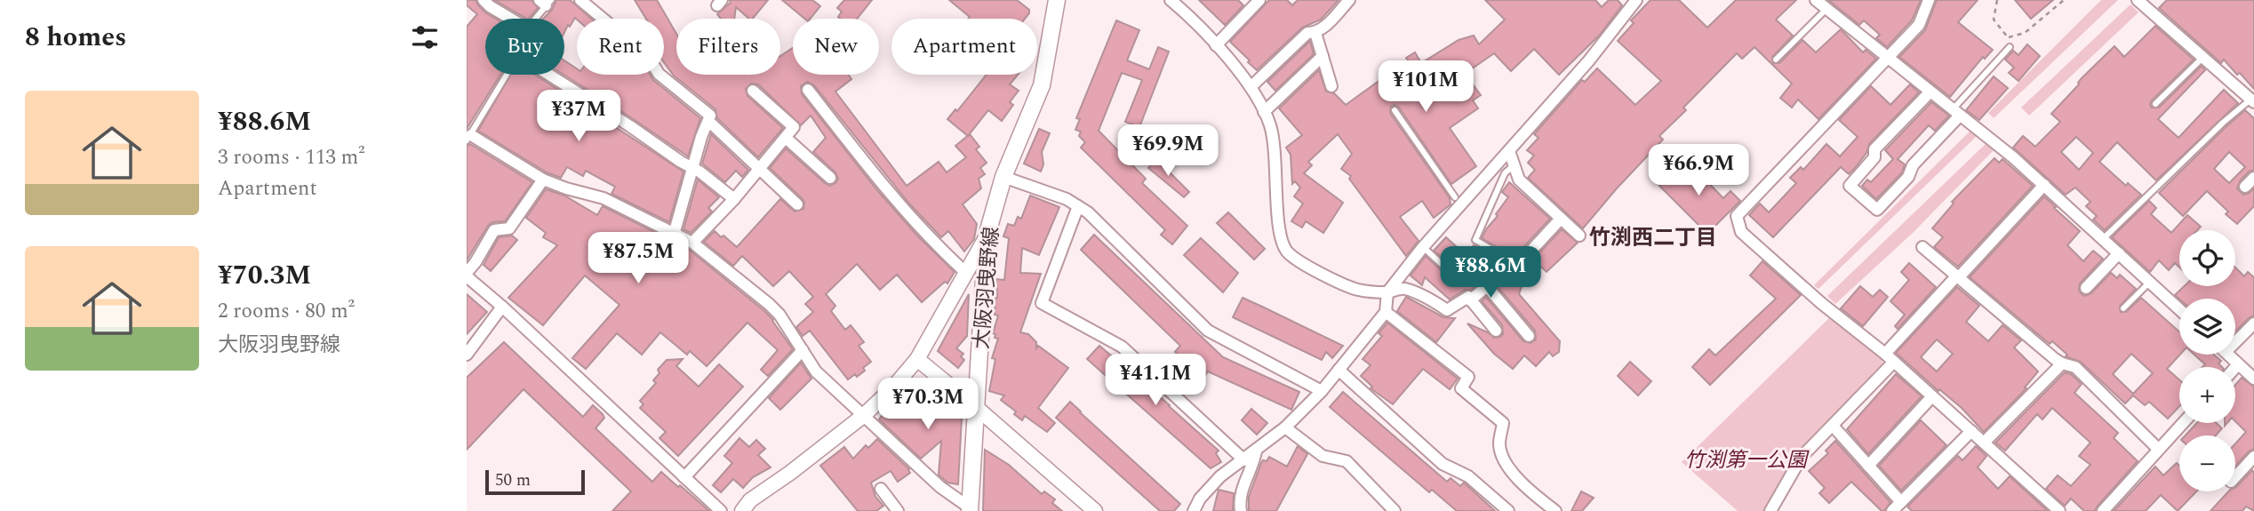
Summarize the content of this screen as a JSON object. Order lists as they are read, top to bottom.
{
  "streets": {
    "main road": ["大阪羽曳野線"]
  },
  "districts": ["竹渕西二丁目"],
  "parks": ["竹渕第一公園"],
  "scale_bar": "50 m",
  "page": {
    "heading": "8 homes",
    "chip": [
      "Buy",
      "Rent",
      "Filters",
      "New",
      "Apartment"
    ],
    "price": [
      "¥101M",
      "¥37M",
      "¥69.9M",
      "¥66.9M",
      "¥87.5M",
      "¥88.6M",
      "¥41.1M",
      "¥70.3M"
    ],
    "list": [
      {
        "name": "¥88.6M",
        "note": "3 rooms · 113 m² · Apartment"
      },
      {
        "name": "¥70.3M",
        "note": "2 rooms · 80 m² · 大阪羽曳野線"
      }
    ],
    "map_buttons": ["+", "−"],
    "scale": "50 m"
  }
}
